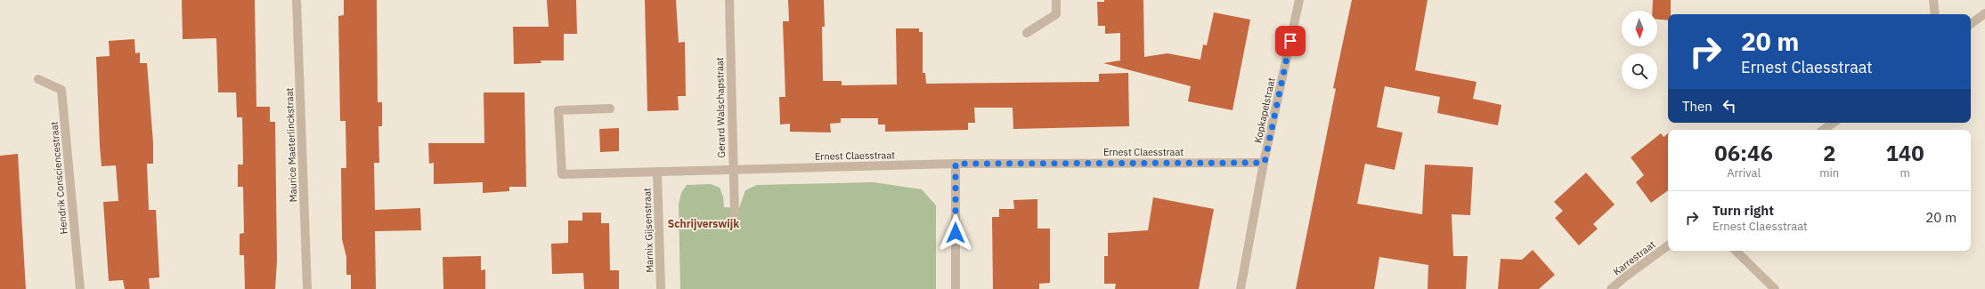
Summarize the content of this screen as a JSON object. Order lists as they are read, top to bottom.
{
  "streets": {
    "street": [
      "Gerard Walschapstraat",
      "Kopkapelstraat",
      "Maurice Maeterlinckstraat",
      "Ernest Claesstraat",
      "Hendrik Consciencestraat",
      "Marnix Gijsenstraat",
      "Karrestraat"
    ]
  },
  "crossings": [
    ["Gerard Walschapstraat", "Ernest Claesstraat"],
    ["Kopkapelstraat", "Ernest Claesstraat"],
    ["Ernest Claesstraat", "Marnix Gijsenstraat"]
  ],
  "districts": ["Schrijverswijk"],
  "north": "bottom",
  "page": {
    "turn": ["20 m", "Ernest Claesstraat"],
    "then": "Then",
    "eta": [
      "06:46",
      "Arrival",
      "2",
      "min",
      "140",
      "m"
    ],
    "list": [
      {
        "name": "Turn right",
        "note": "Ernest Claesstraat",
        "value": "20 m"
      }
    ]
  }
}
